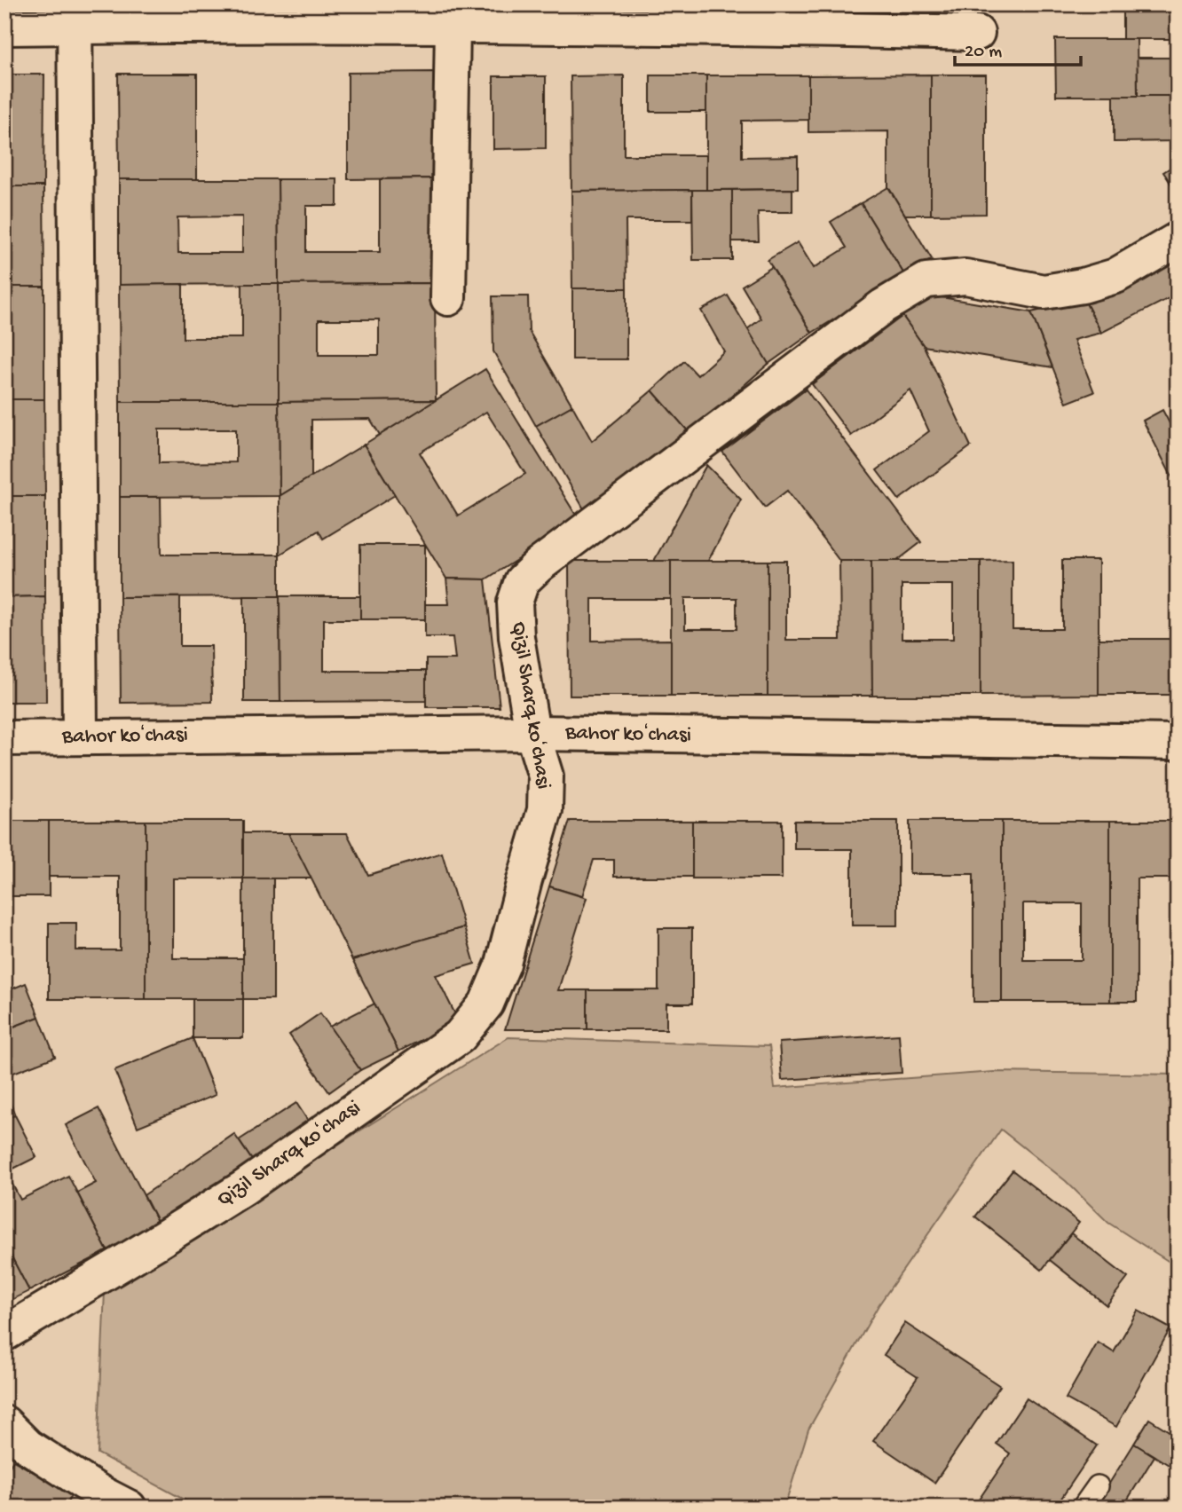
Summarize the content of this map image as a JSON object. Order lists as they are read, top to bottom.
{
  "streets": {
    "street": ["Qizil Sharq koʻchasi", "Bahor koʻchasi"]
  },
  "crossings": [
    ["Qizil Sharq koʻchasi", "Bahor koʻchasi"]
  ],
  "scale_bar": "20 m"
}
